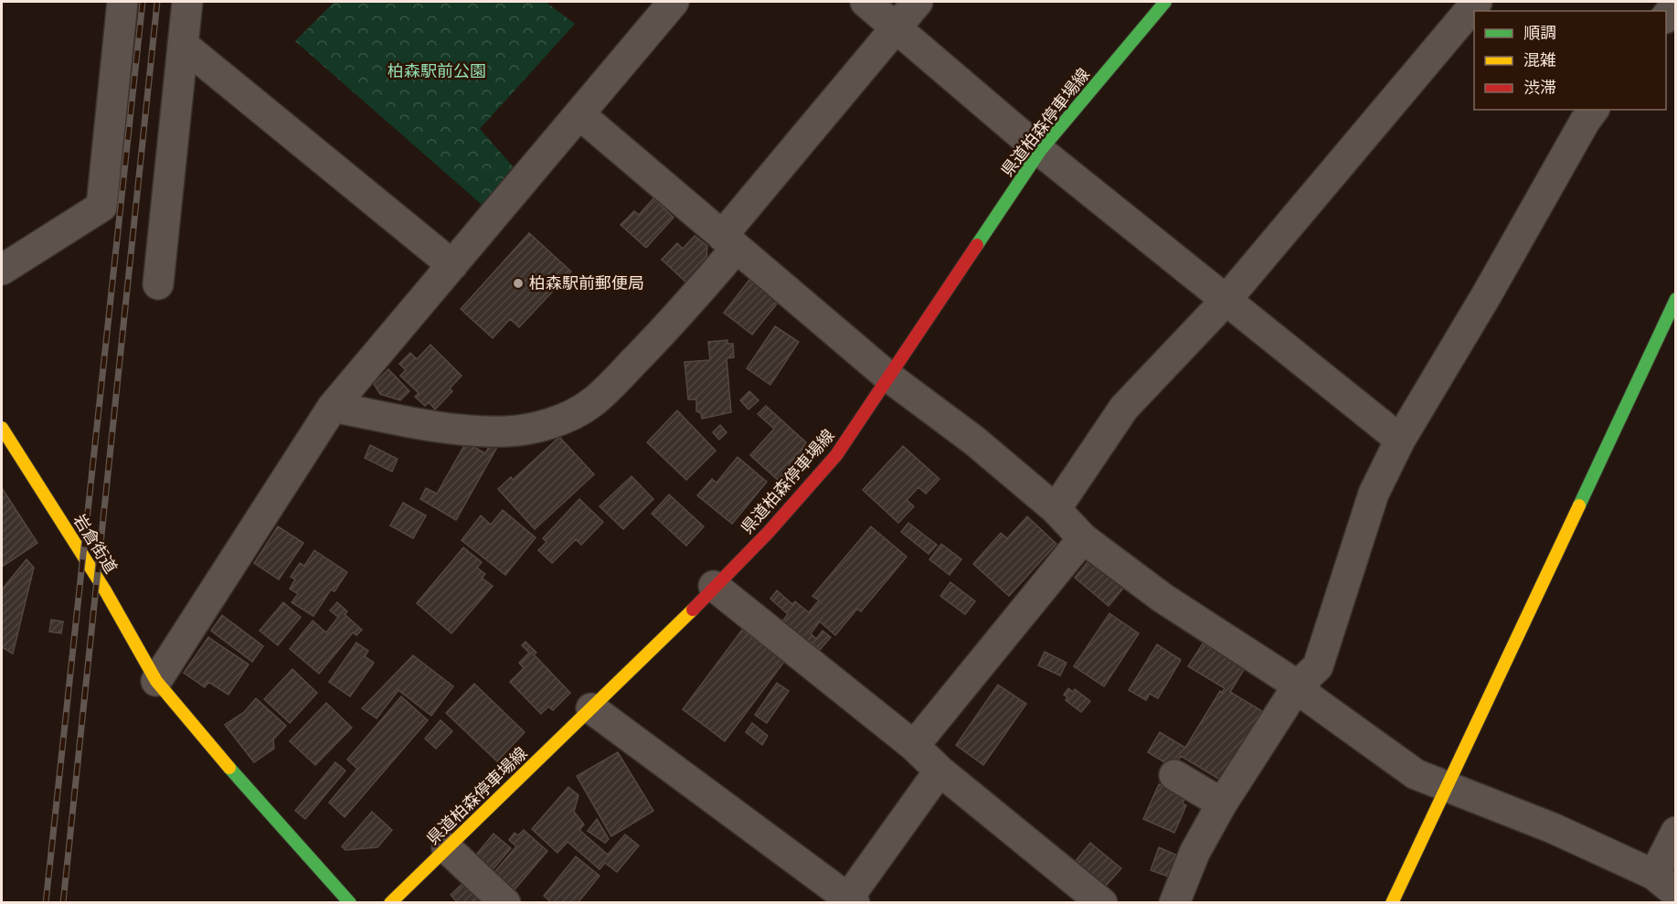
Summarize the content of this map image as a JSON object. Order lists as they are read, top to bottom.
{
  "streets": {
    "main road": ["県道柏森停車場線", "岩倉街道"]
  },
  "parks": ["柏森駅前公園"],
  "places": ["柏森駅前郵便局"],
  "legend": ["順調", "混雑", "渋滞"]
}
